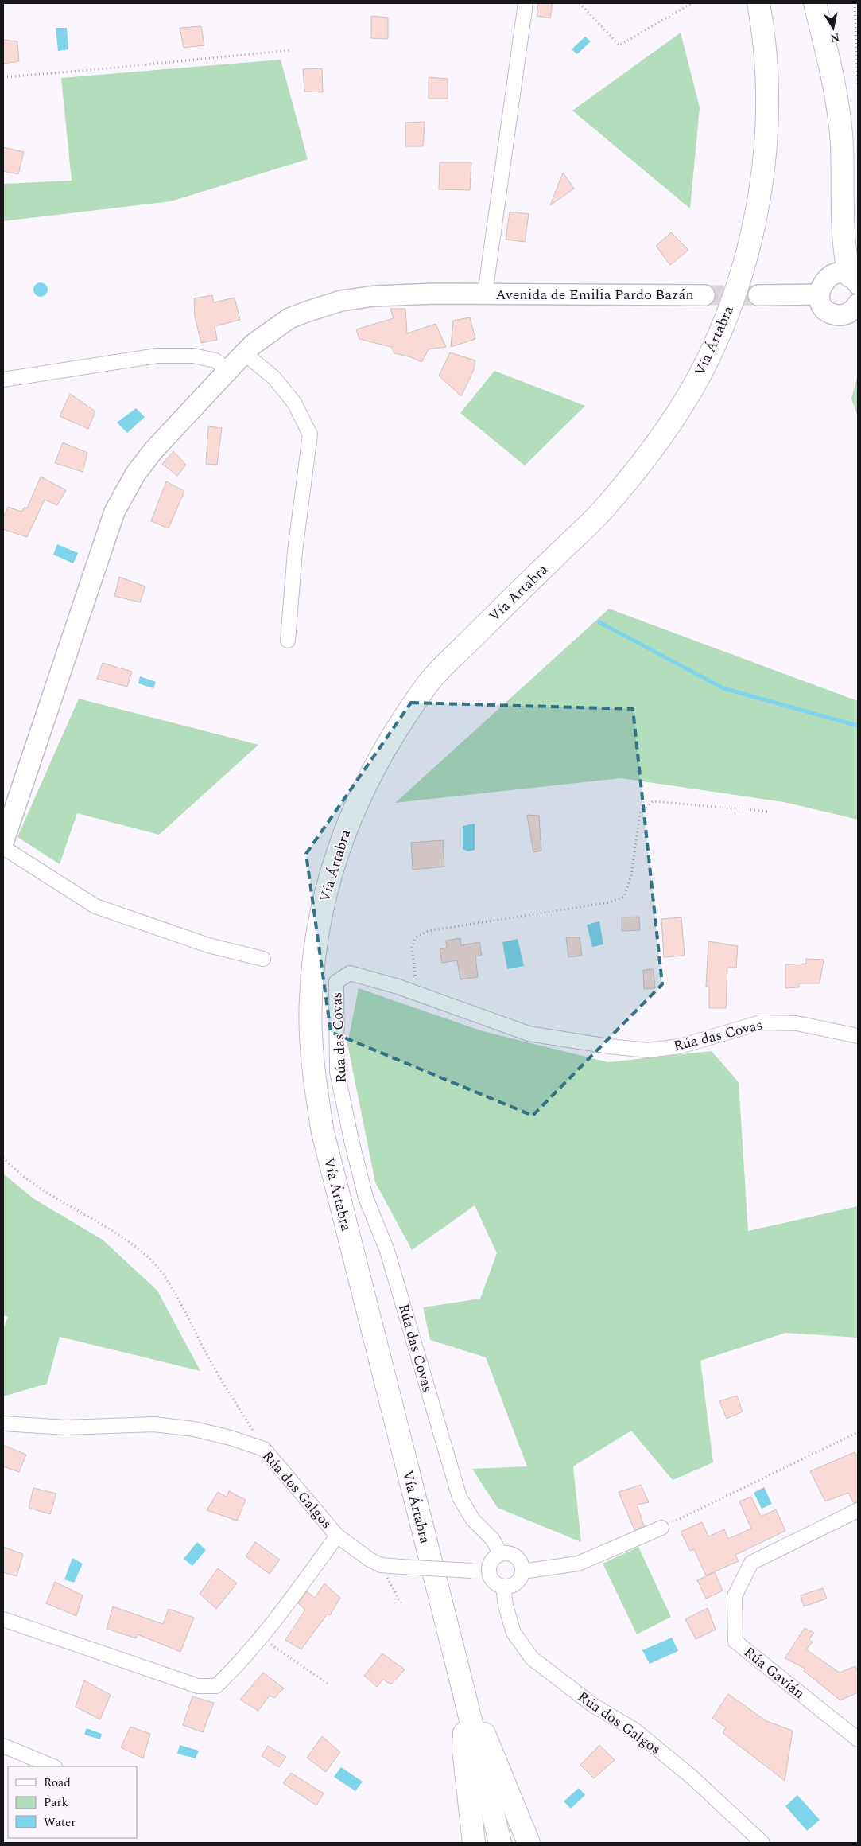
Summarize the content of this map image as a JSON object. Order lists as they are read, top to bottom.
{
  "streets": {
    "highway": ["Vía Ártabra"],
    "street": [
      "Avenida de Emilia Pardo Bazán",
      "Rúa das Covas",
      "Rúa dos Galgos",
      "Rúa Gavián"
    ]
  },
  "crossings": [
    ["Rúa das Covas", "Rúa dos Galgos"]
  ],
  "legend": ["Road", "Park", "Water"],
  "north": "bottom"
}
